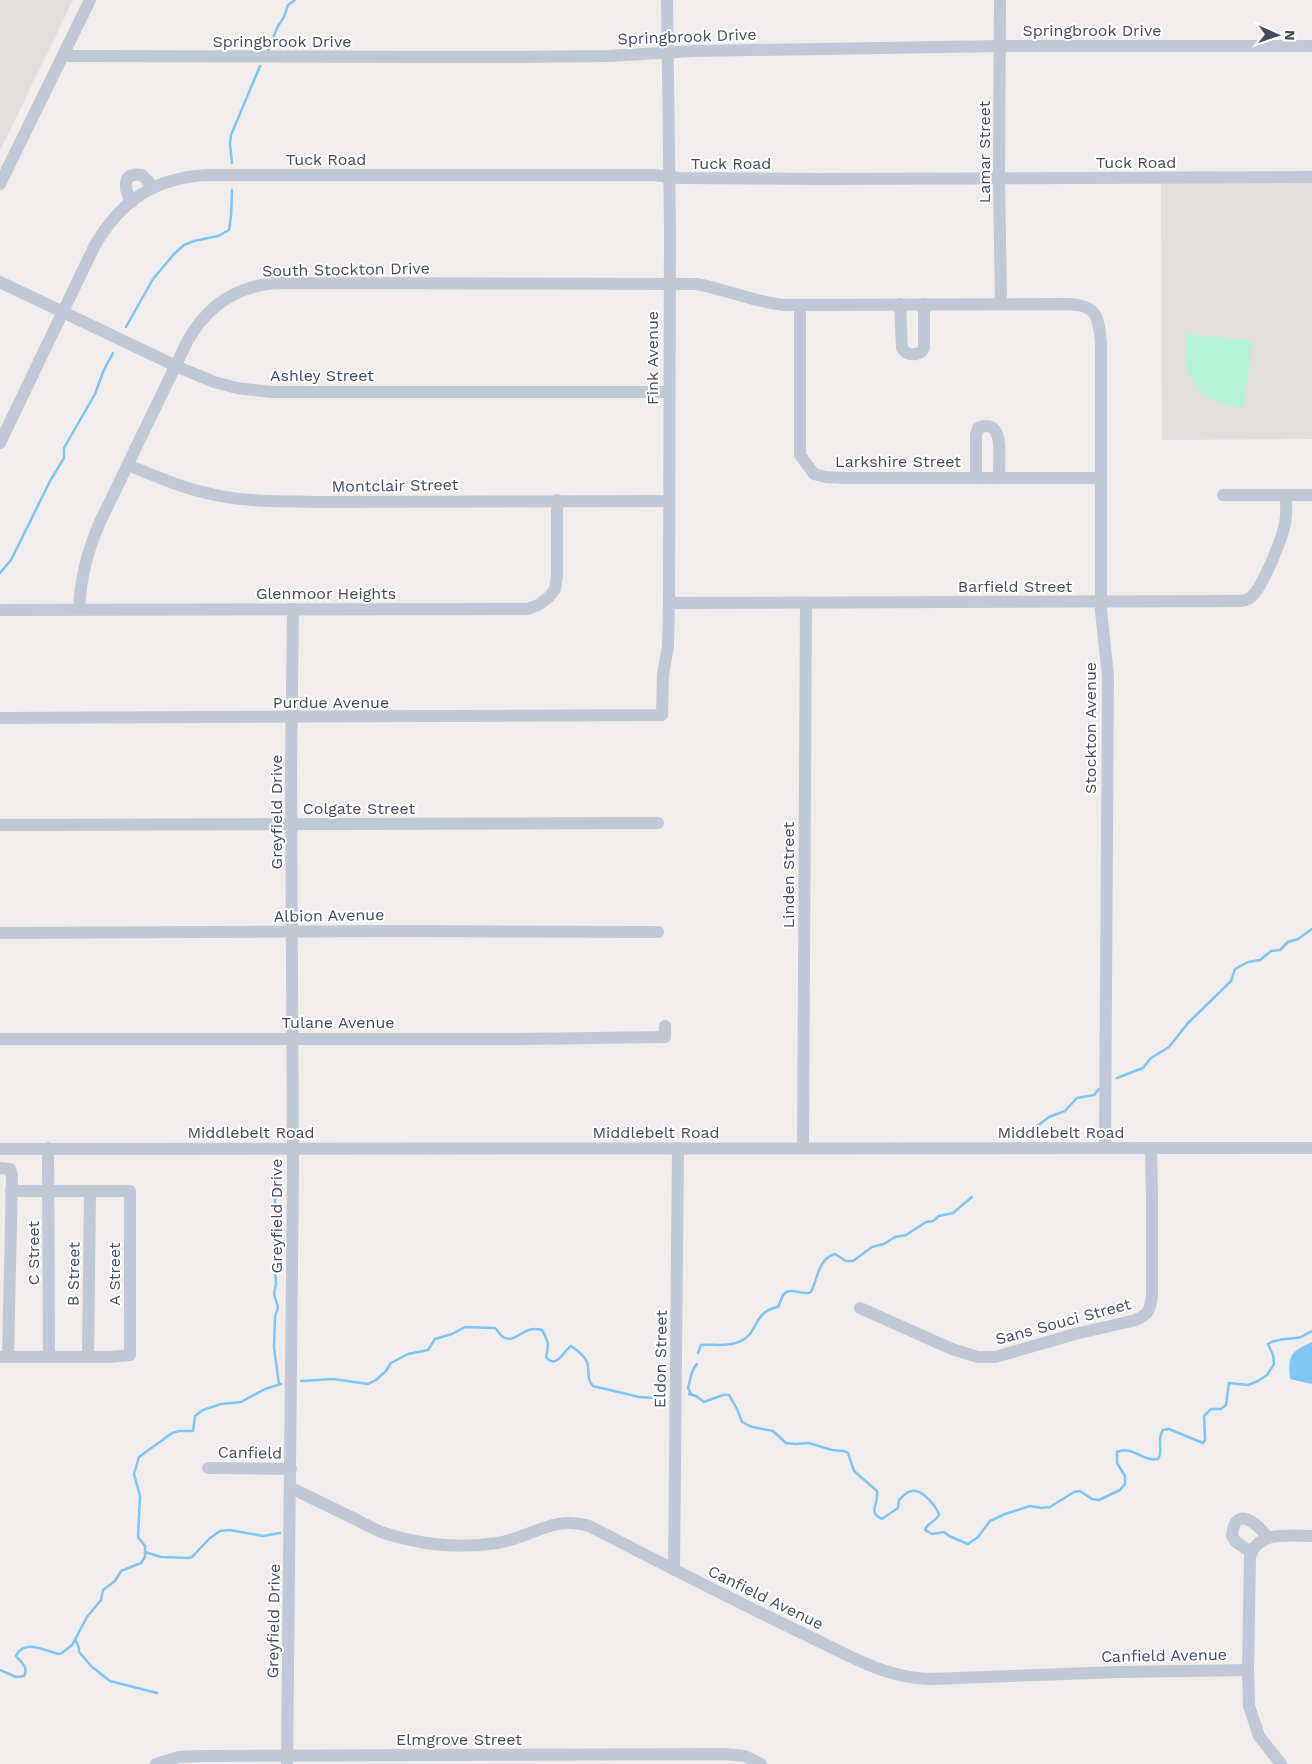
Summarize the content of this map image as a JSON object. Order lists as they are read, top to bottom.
{
  "streets": {
    "street": [
      "Springbrook Drive",
      "Lamar Street",
      "Tuck Road",
      "South Stockton Drive",
      "Fink Avenue",
      "Ashley Street",
      "Larkshire Street",
      "Montclair Street",
      "Barfield Street",
      "Glenmoor Heights",
      "Purdue Avenue",
      "Stockton Avenue",
      "Colgate Street",
      "Greyfield Drive",
      "Linden Street",
      "Albion Avenue",
      "Tulane Avenue",
      "Middlebelt Road",
      "C Street",
      "B Street",
      "A Street",
      "Sans Souci Street",
      "Eldon Street",
      "Canfield",
      "Canfield Avenue",
      "Elmgrove Street"
    ]
  },
  "crossings": [
    ["Springbrook Drive", "Lamar Street"],
    ["Springbrook Drive", "Fink Avenue"],
    ["Lamar Street", "Tuck Road"],
    ["Lamar Street", "South Stockton Drive"],
    ["Tuck Road", "Fink Avenue"],
    ["Tuck Road", "Ashley Street"],
    ["South Stockton Drive", "Fink Avenue"],
    ["South Stockton Drive", "Ashley Street"],
    ["South Stockton Drive", "Larkshire Street"],
    ["South Stockton Drive", "Montclair Street"],
    ["South Stockton Drive", "Glenmoor Heights"],
    ["South Stockton Drive", "Stockton Avenue"],
    ["Fink Avenue", "Ashley Street"],
    ["Fink Avenue", "Montclair Street"],
    ["Fink Avenue", "Barfield Street"],
    ["Fink Avenue", "Purdue Avenue"],
    ["Larkshire Street", "Stockton Avenue"],
    ["Montclair Street", "Glenmoor Heights"],
    ["Barfield Street", "Stockton Avenue"],
    ["Barfield Street", "Linden Street"],
    ["Glenmoor Heights", "Greyfield Drive"],
    ["Purdue Avenue", "Greyfield Drive"],
    ["Stockton Avenue", "Middlebelt Road"],
    ["Colgate Street", "Greyfield Drive"],
    ["Greyfield Drive", "Albion Avenue"],
    ["Greyfield Drive", "Tulane Avenue"],
    ["Greyfield Drive", "Middlebelt Road"],
    ["Greyfield Drive", "Canfield"],
    ["Greyfield Drive", "Canfield Avenue"],
    ["Greyfield Drive", "Elmgrove Street"],
    ["Linden Street", "Middlebelt Road"],
    ["Middlebelt Road", "C Street"],
    ["Middlebelt Road", "Sans Souci Street"],
    ["Middlebelt Road", "Eldon Street"],
    ["C Street", "A Street"],
    ["B Street", "A Street"],
    ["Eldon Street", "Canfield Avenue"]
  ],
  "north": "right"
}
